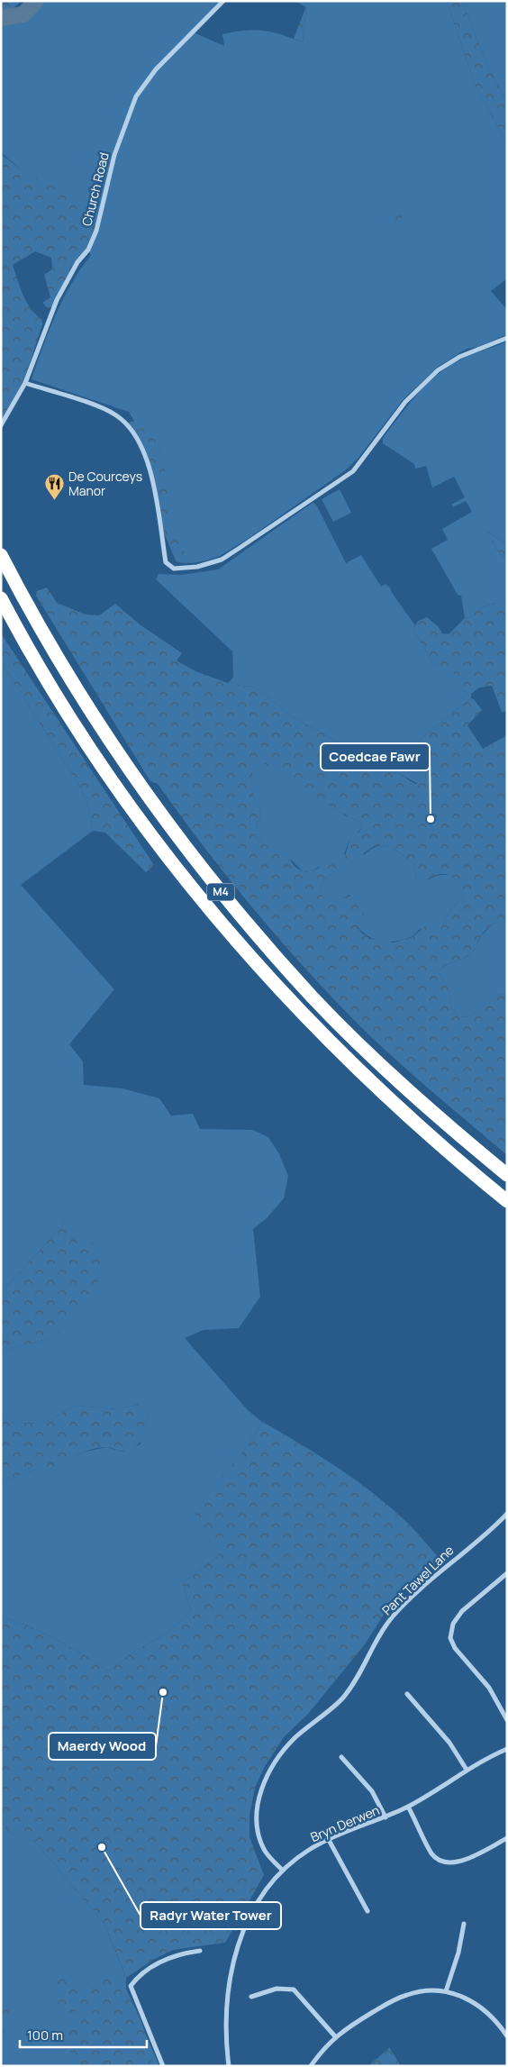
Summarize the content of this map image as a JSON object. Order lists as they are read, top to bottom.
{
  "streets": {
    "highway": ["M4"],
    "street": ["Church Road", "Pant Tawel Lane", "Bryn Derwen"]
  },
  "crossings": [
    ["Pant Tawel Lane", "Bryn Derwen"]
  ],
  "places": {
    "restaurant": ["De Courceys Manor"],
    "other": ["Coedcae Fawr", "Maerdy Wood", "Radyr Water Tower"]
  },
  "scale_bar": "100 m"
}
